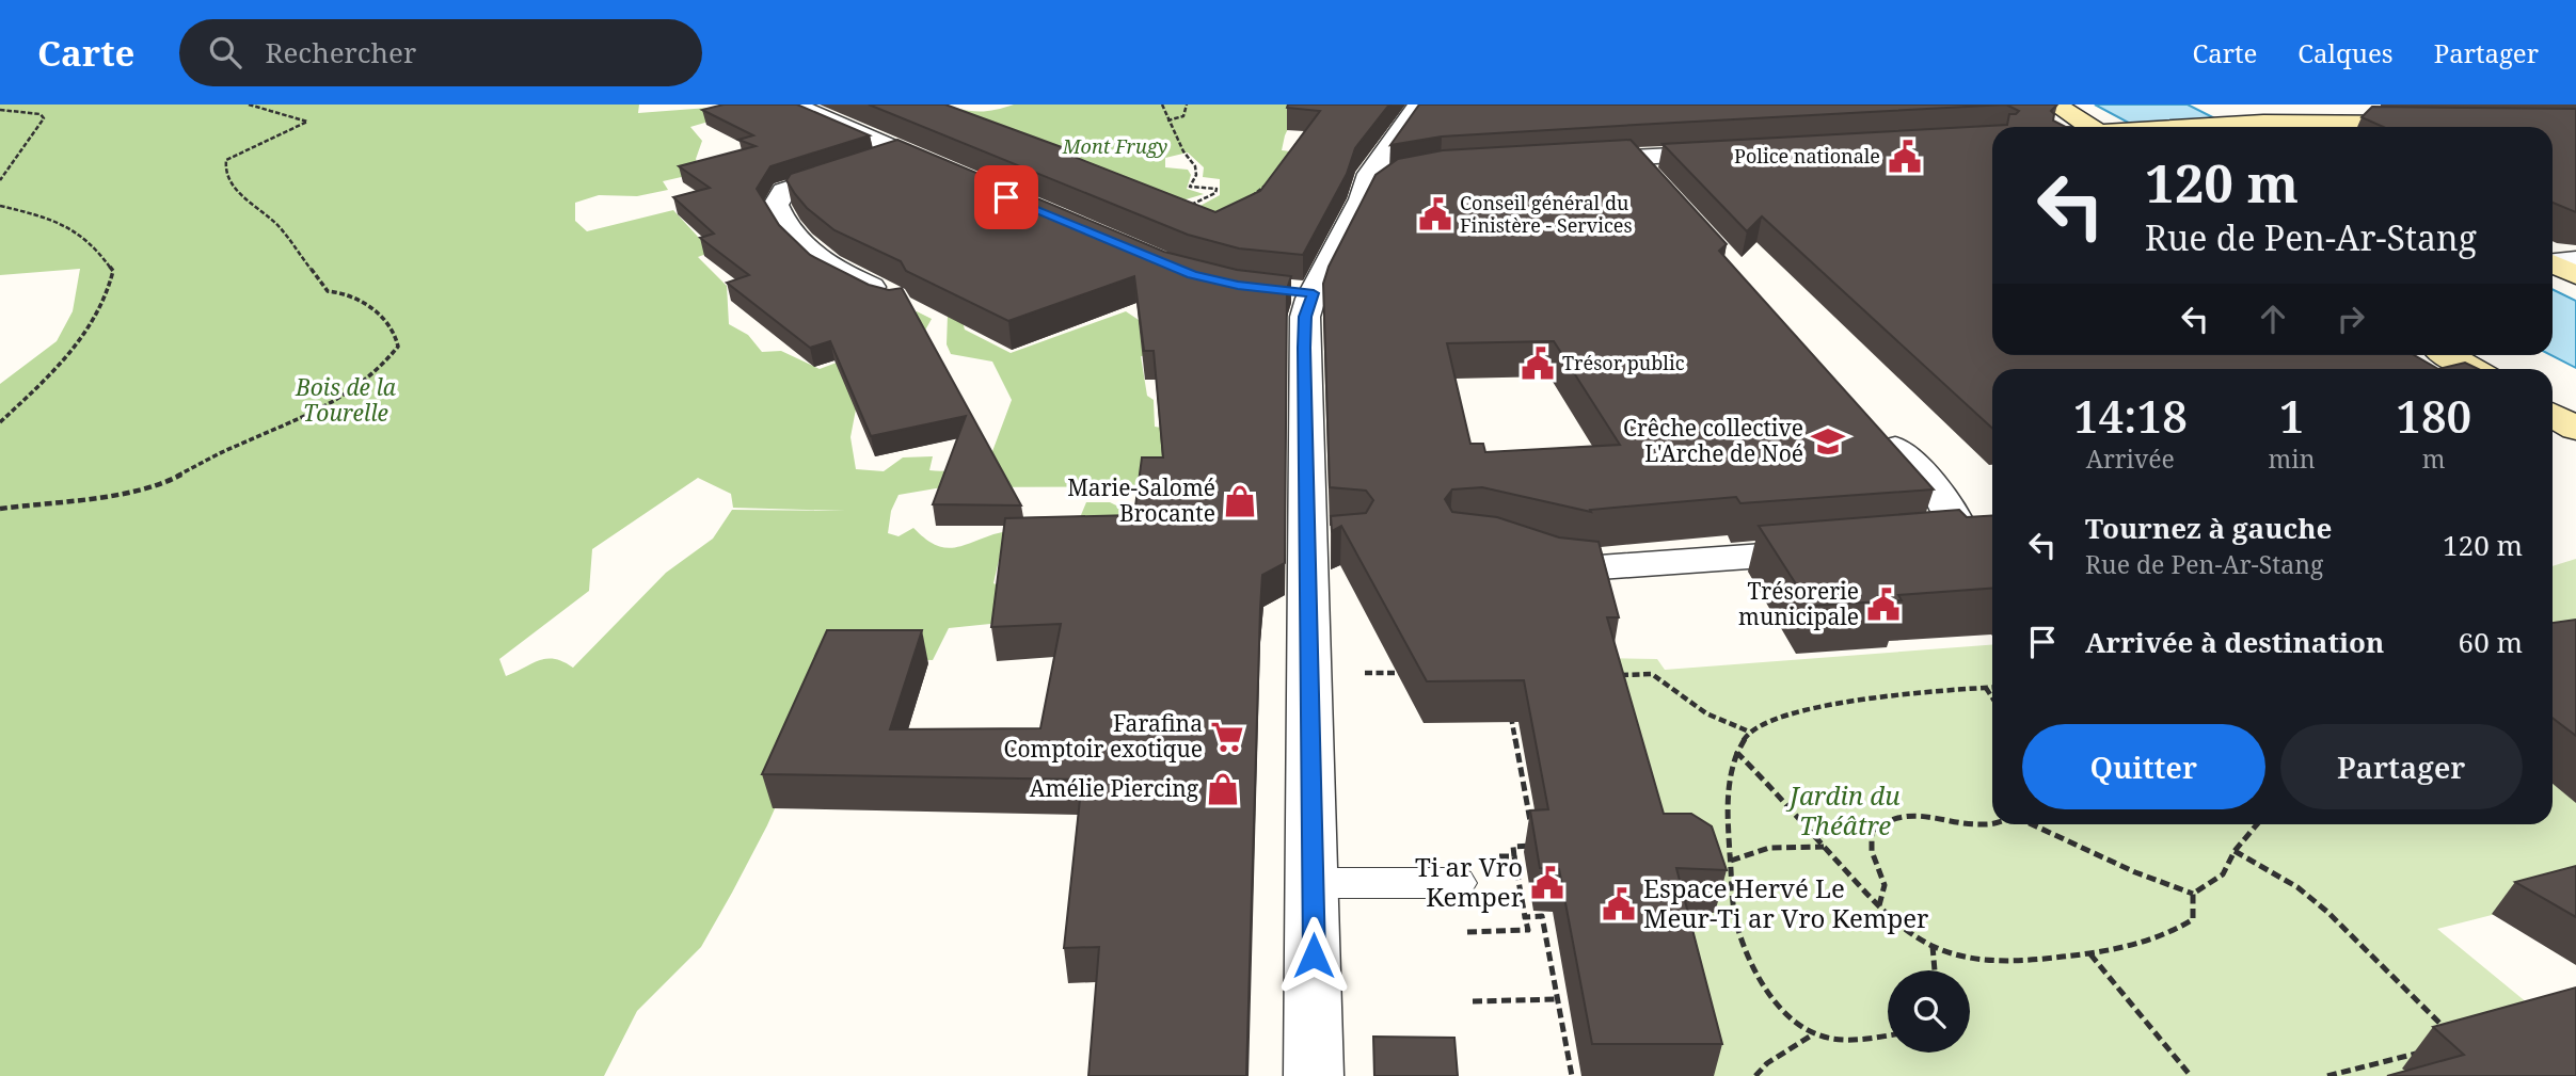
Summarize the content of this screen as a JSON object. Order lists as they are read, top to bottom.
{
  "parks": ["Mont Frugy", "Bois de la Tourelle", "Jardin du Théâtre"],
  "places": {
    "public building": [
      "Police nationale",
      "Conseil général du Finistère - Services",
      "Trésor public",
      "Trésorerie municipale",
      "Ti ar Vro Kemper",
      "Espace Hervé Le Meur-Ti ar Vro Kemper"
    ],
    "school or university": ["Crêche collective L'Arche de Noé"],
    "shop": ["Marie-Salomé Brocante", "Amélie Piercing"],
    "supermarket": ["Farafina Comptoir exotique"]
  },
  "page": {
    "header": "Carte",
    "search": "Rechercher",
    "nav": ["Carte", "Calques", "Partager"],
    "turn": ["120 m", "Rue de Pen-Ar-Stang"],
    "eta": [
      "14:18",
      "Arrivée",
      "1",
      "min",
      "180",
      "m"
    ],
    "list": [
      {
        "name": "Tournez à gauche",
        "note": "Rue de Pen-Ar-Stang",
        "value": "120 m"
      },
      {
        "name": "Arrivée à destination",
        "value": "60 m"
      }
    ],
    "buttons": ["Quitter", "Partager"]
  }
}
